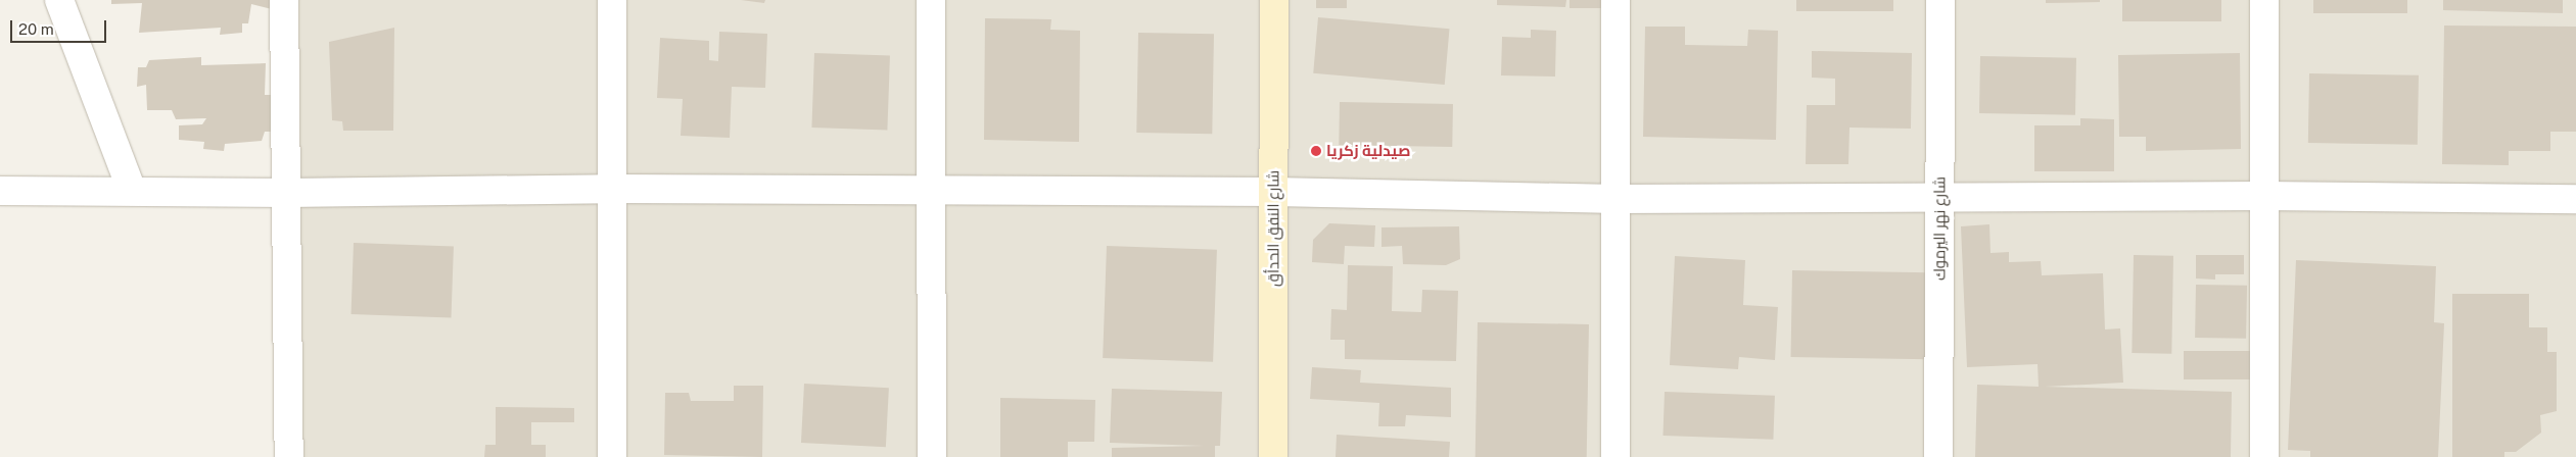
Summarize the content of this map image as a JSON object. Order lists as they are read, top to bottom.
{
  "streets": {
    "main road": ["شارع النفق الحدأق"],
    "street": ["شارع نهر اليرموك"]
  },
  "places": ["صيدلية زكريا"],
  "scale_bar": "20 m"
}
